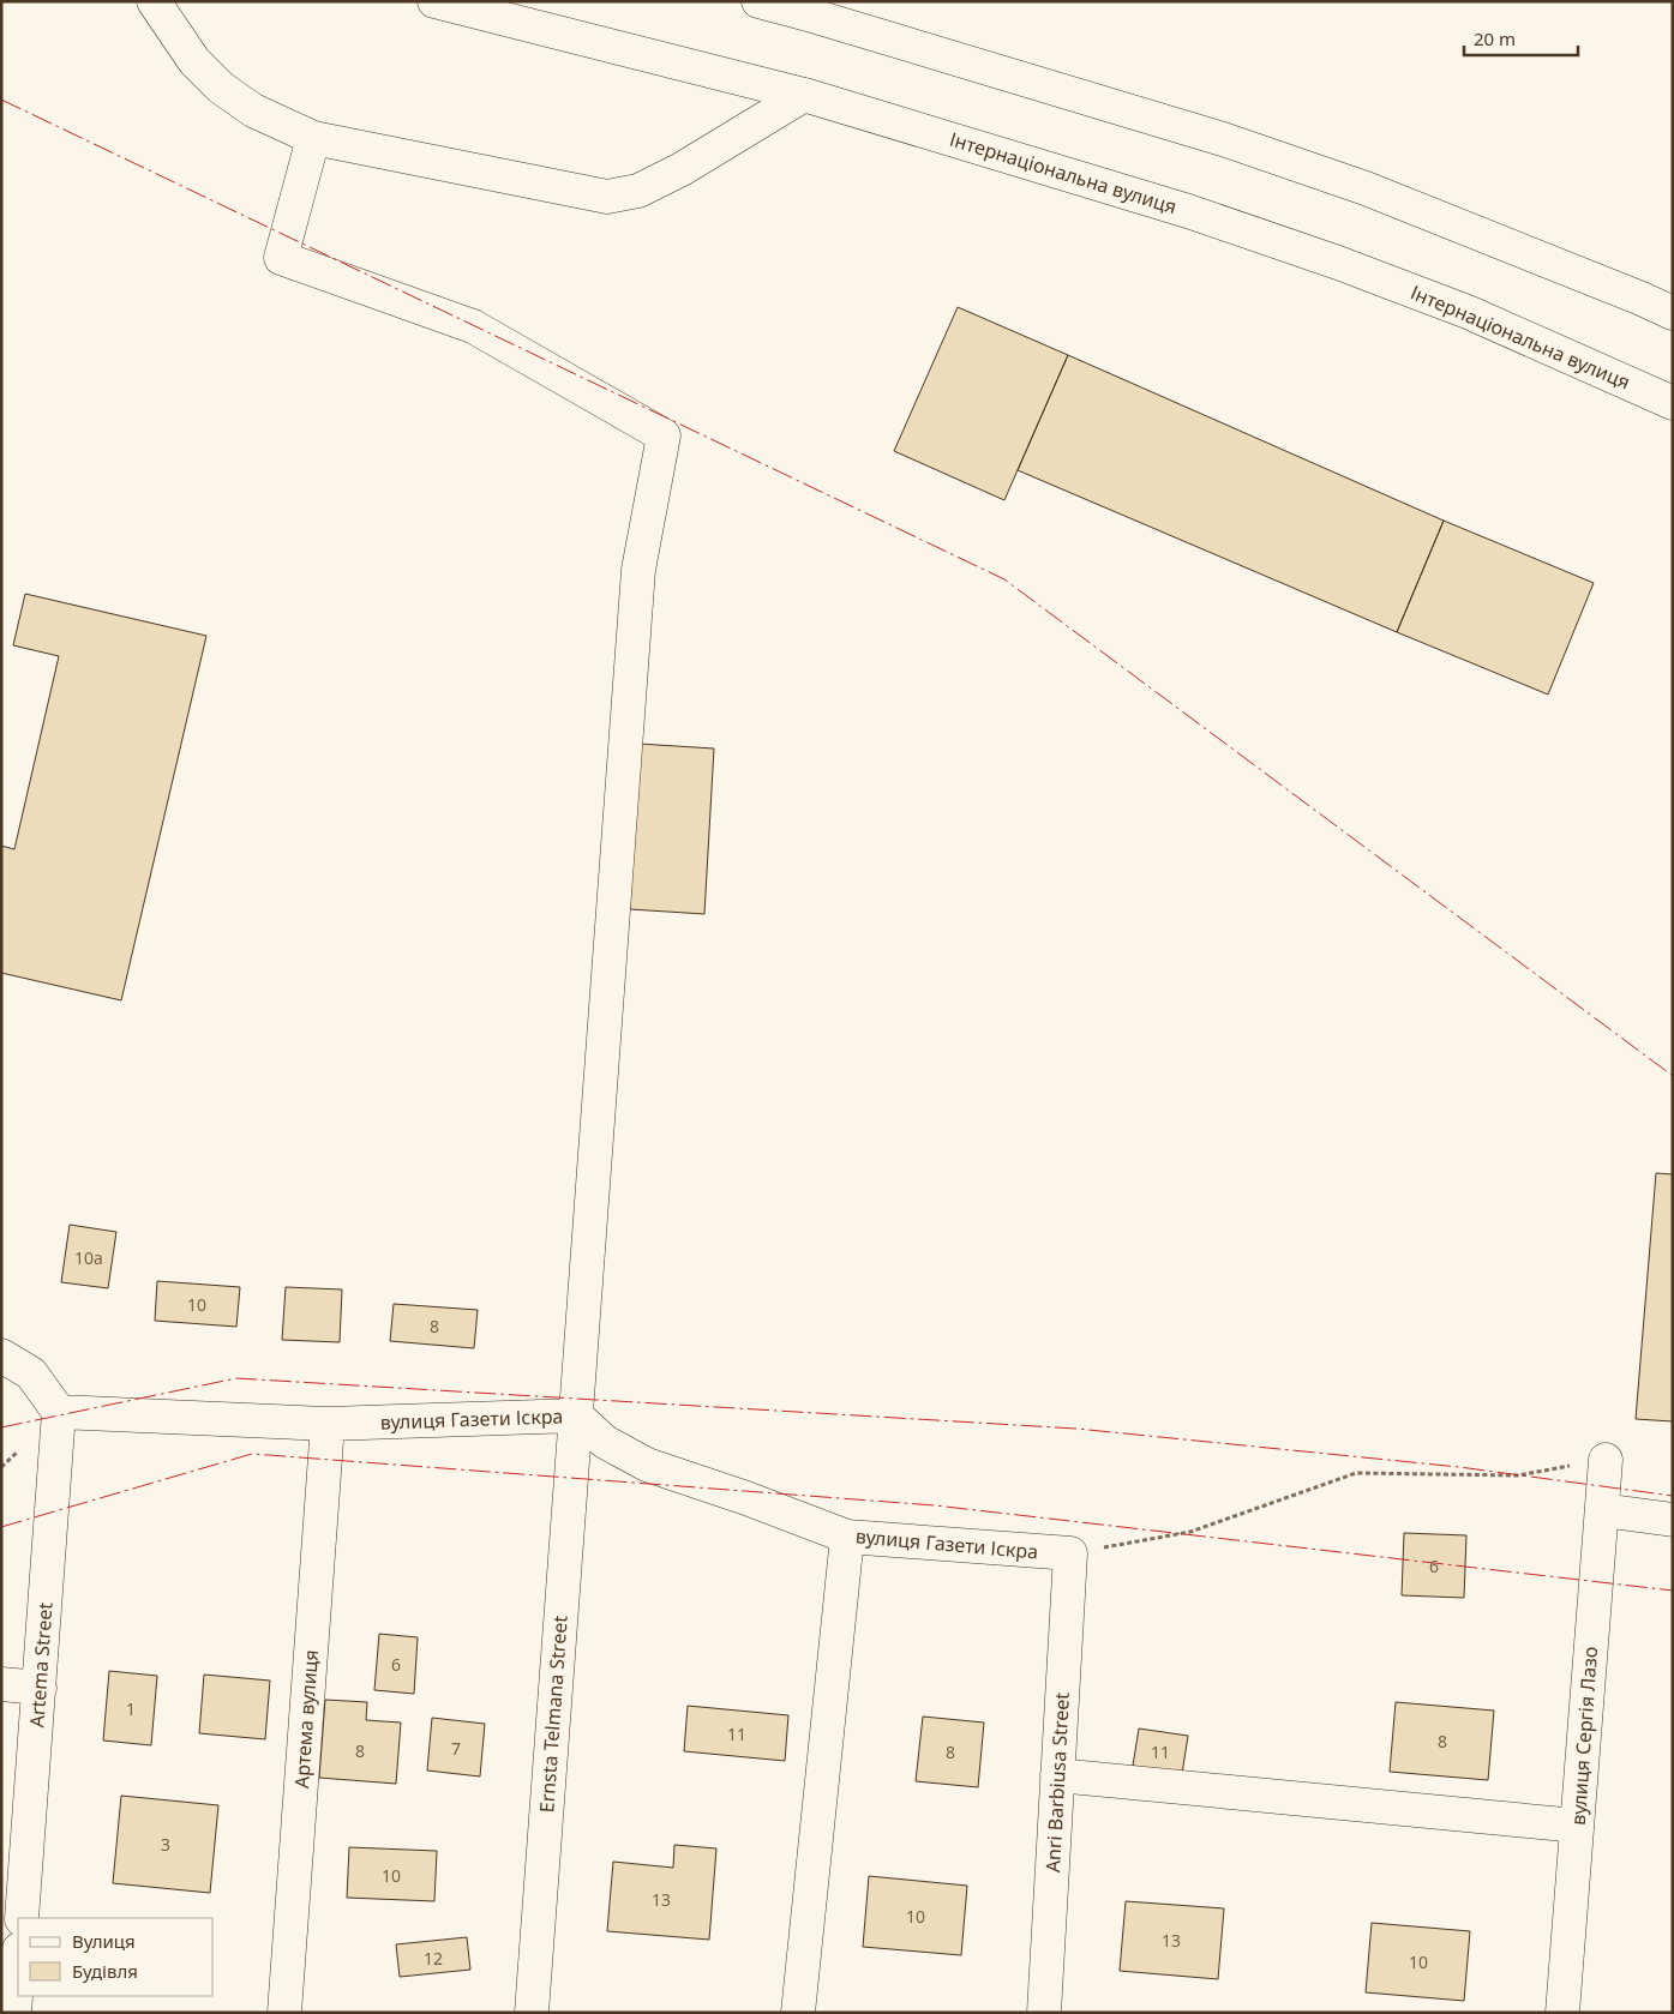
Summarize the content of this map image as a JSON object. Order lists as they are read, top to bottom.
{
  "streets": {
    "street": [
      "Інтернаціональна вулиця",
      "вулиця Газети Іскра",
      "Artema Street",
      "Ernsta Telmana Street",
      "Артема вулиця",
      "вулиця Сергія Лазо",
      "Anri Barbiusa Street"
    ]
  },
  "crossings": [
    ["вулиця Газети Іскра", "Artema Street"],
    ["вулиця Газети Іскра", "Ernsta Telmana Street"],
    ["вулиця Газети Іскра", "Артема вулиця"],
    ["вулиця Газети Іскра", "Anri Barbiusa Street"]
  ],
  "house_numbers": [
    "10а",
    "10",
    "8",
    "6",
    "6",
    "1",
    "11",
    "8",
    "7",
    "8",
    "8",
    "11",
    "3",
    "10",
    "13",
    "10",
    "13",
    "12",
    "10"
  ],
  "legend": ["Вулиця", "Будівля"],
  "scale_bar": "20 m"
}
